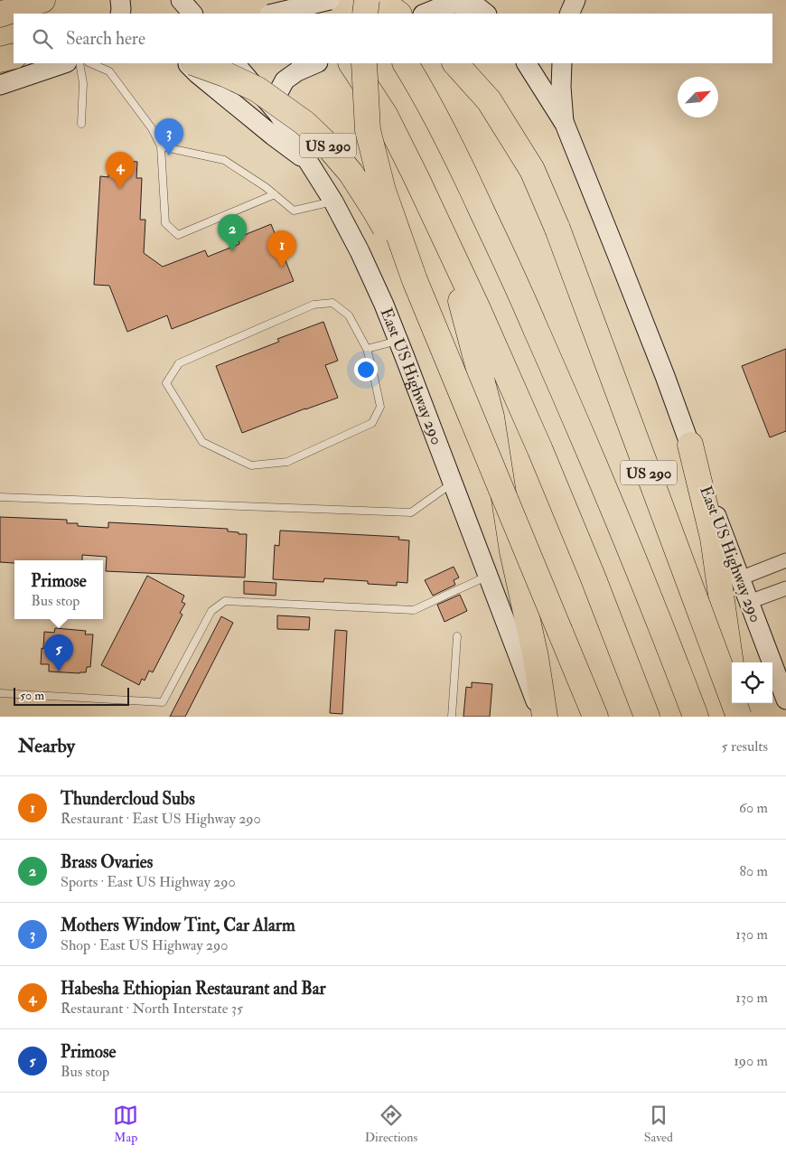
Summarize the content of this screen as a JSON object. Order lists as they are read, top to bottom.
{
  "streets": {
    "highway": ["US 290"],
    "main road": ["East US Highway 290"]
  },
  "scale_bar": "50 m",
  "north": "top right",
  "page": {
    "search": "Search here",
    "pins": [
      "3",
      "4",
      "2",
      "1",
      "5"
    ],
    "popup": ["Primose", "Bus stop"],
    "scale": "50 m",
    "heading": ["Nearby", "5 results"],
    "list": [
      {
        "mark": "1",
        "name": "Thundercloud Subs",
        "note": "Restaurant · East US Highway 290",
        "value": "60 m"
      },
      {
        "mark": "2",
        "name": "Brass Ovaries",
        "note": "Sports · East US Highway 290",
        "value": "80 m"
      },
      {
        "mark": "3",
        "name": "Mothers Window Tint, Car Alarm",
        "note": "Shop · East US Highway 290",
        "value": "130 m"
      },
      {
        "mark": "4",
        "name": "Habesha Ethiopian Restaurant and Bar",
        "note": "Restaurant · North Interstate 35",
        "value": "130 m"
      },
      {
        "mark": "5",
        "name": "Primose",
        "note": "Bus stop",
        "value": "190 m"
      }
    ],
    "nav": ["Map", "Directions", "Saved"]
  }
}
